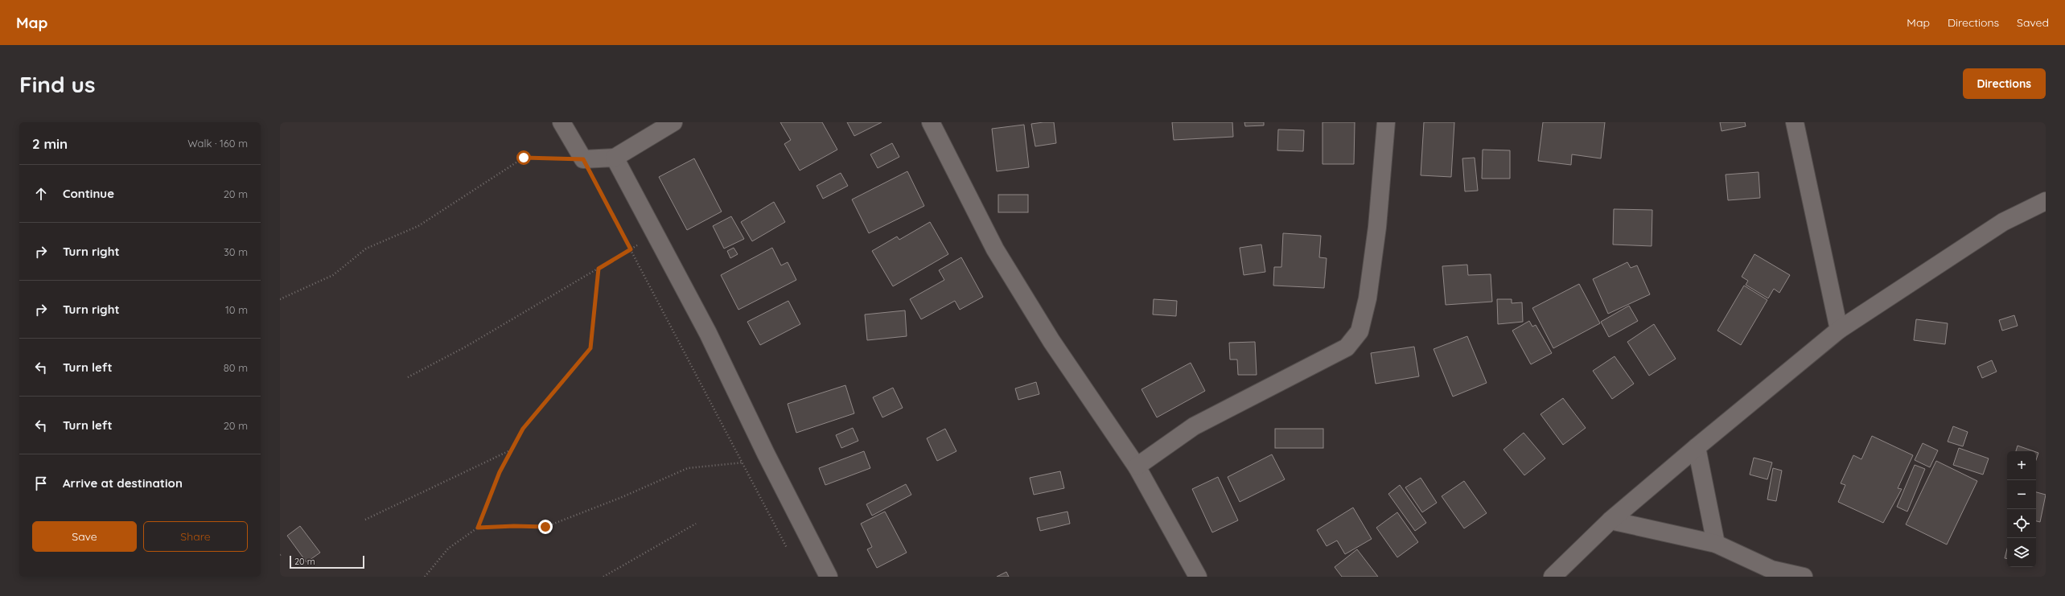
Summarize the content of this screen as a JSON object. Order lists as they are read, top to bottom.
{
  "scale_bar": "20 m",
  "page": {
    "header": "Map",
    "nav": ["Map", "Directions", "Saved"],
    "buttons": [
      "Directions",
      ["Save", "Share"]
    ],
    "title": "Find us",
    "heading": ["2 min", "Walk · 160 m"],
    "list": [
      ["Continue", "20 m"],
      ["Turn right", "30 m"],
      ["Turn right", "10 m"],
      ["Turn left", "80 m"],
      ["Turn left", "20 m"],
      "Arrive at destination"
    ],
    "map_buttons": ["+", "−"],
    "scale": "20 m"
  }
}
